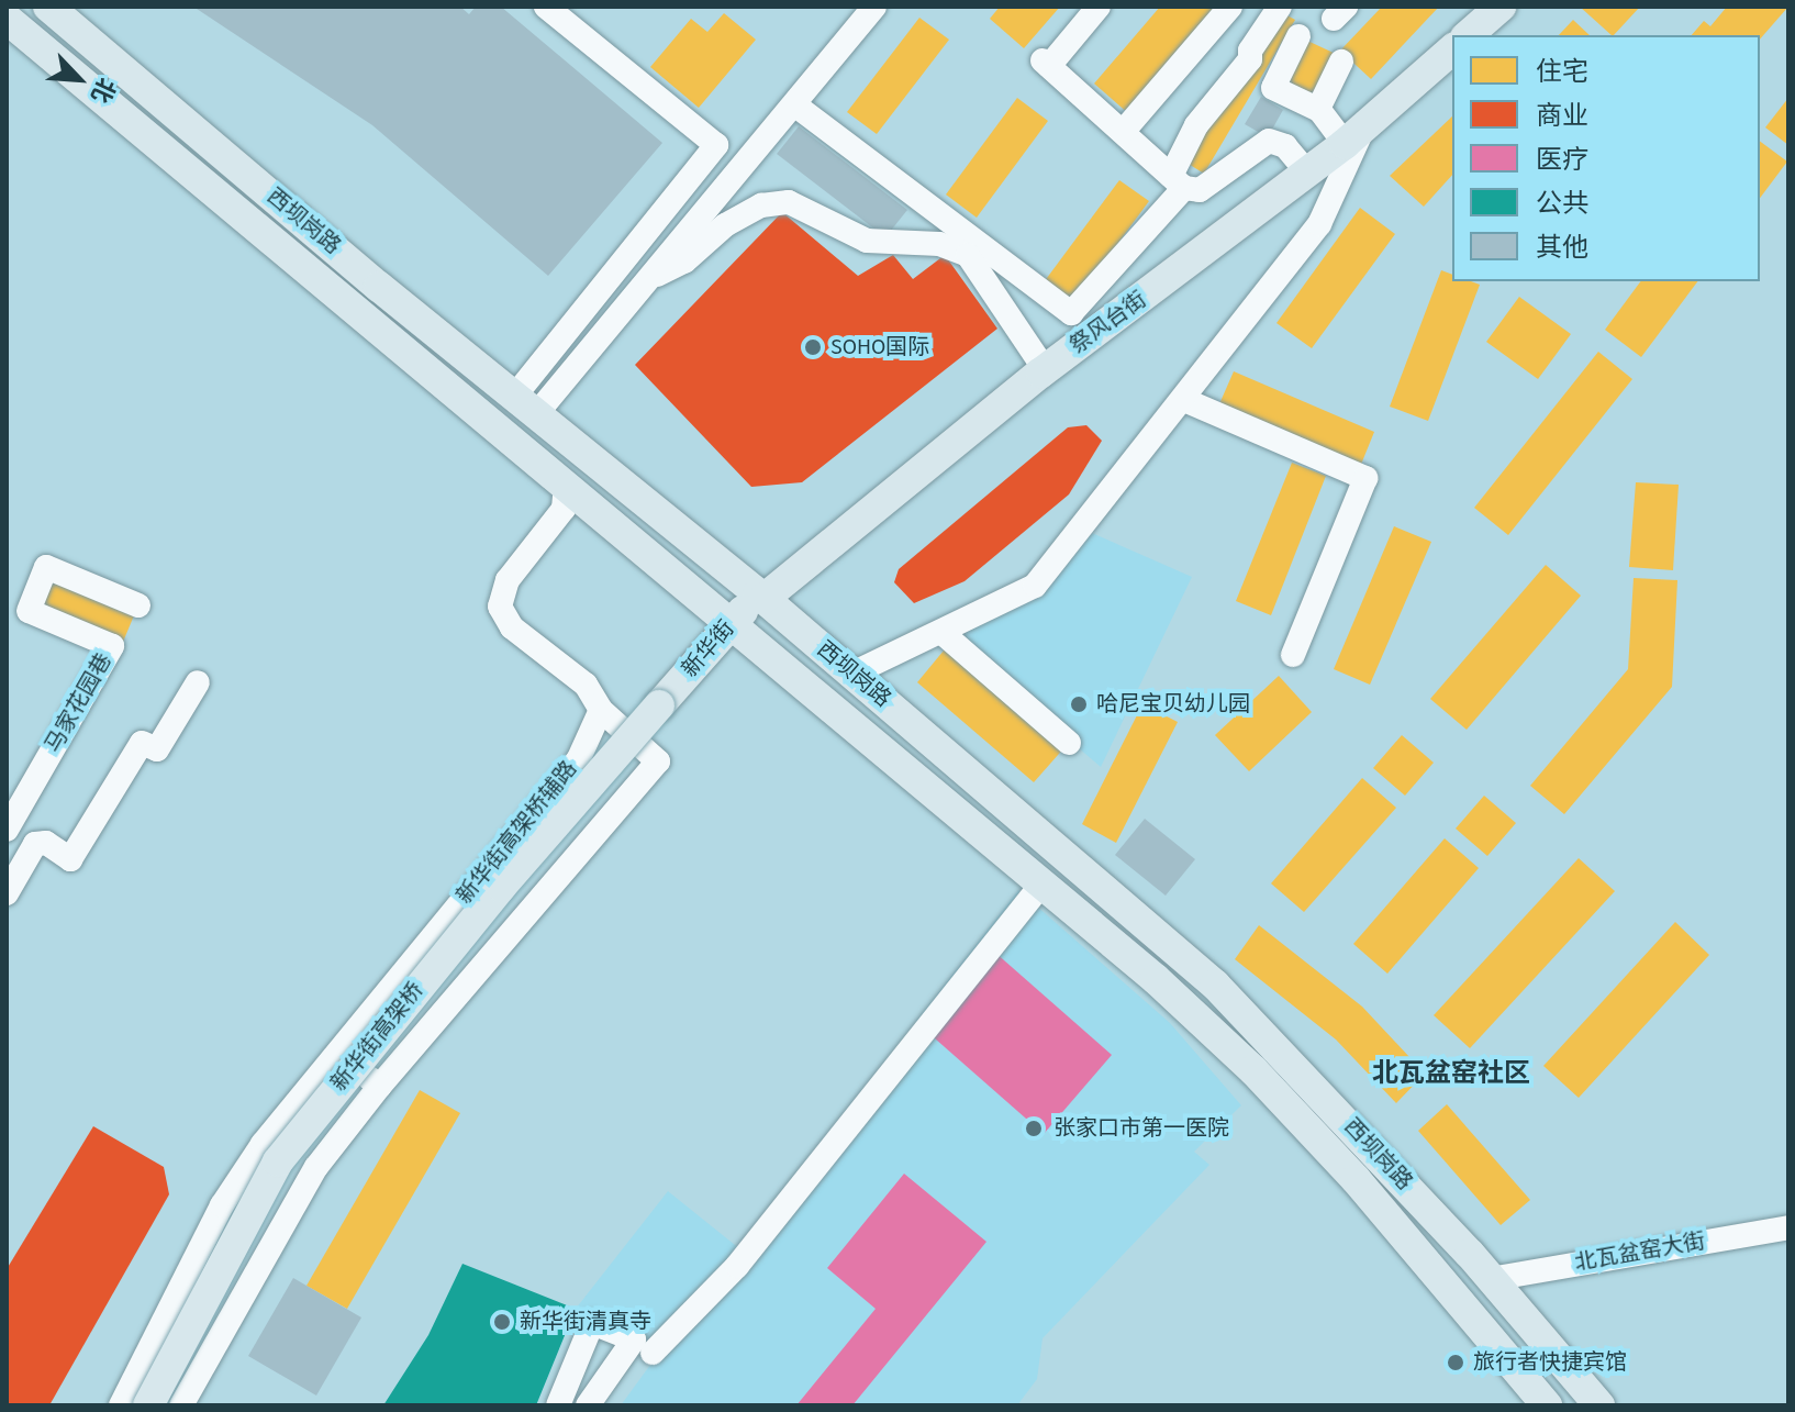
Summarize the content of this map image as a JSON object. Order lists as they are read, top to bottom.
{
  "streets": {
    "main road": [
      "西坝岗路",
      "祭风台街",
      "新华街",
      "新华街高架桥"
    ],
    "street": ["马家花园巷", "新华街高架桥辅路", "北瓦盆窑大街"]
  },
  "crossings": [
    ["西坝岗路", "祭风台街"],
    ["西坝岗路", "新华街"],
    ["西坝岗路", "北瓦盆窑大街"],
    ["祭风台街", "新华街"],
    ["新华街", "新华街高架桥"]
  ],
  "districts": ["北瓦盆窑社区"],
  "places": [
    "SOHO国际",
    "哈尼宝贝幼儿园",
    "张家口市第一医院",
    "新华街清真寺",
    "旅行者快捷宾馆"
  ],
  "legend": [
    "住宅",
    "商业",
    "医疗",
    "公共",
    "其他"
  ],
  "north": "bottom right"
}
